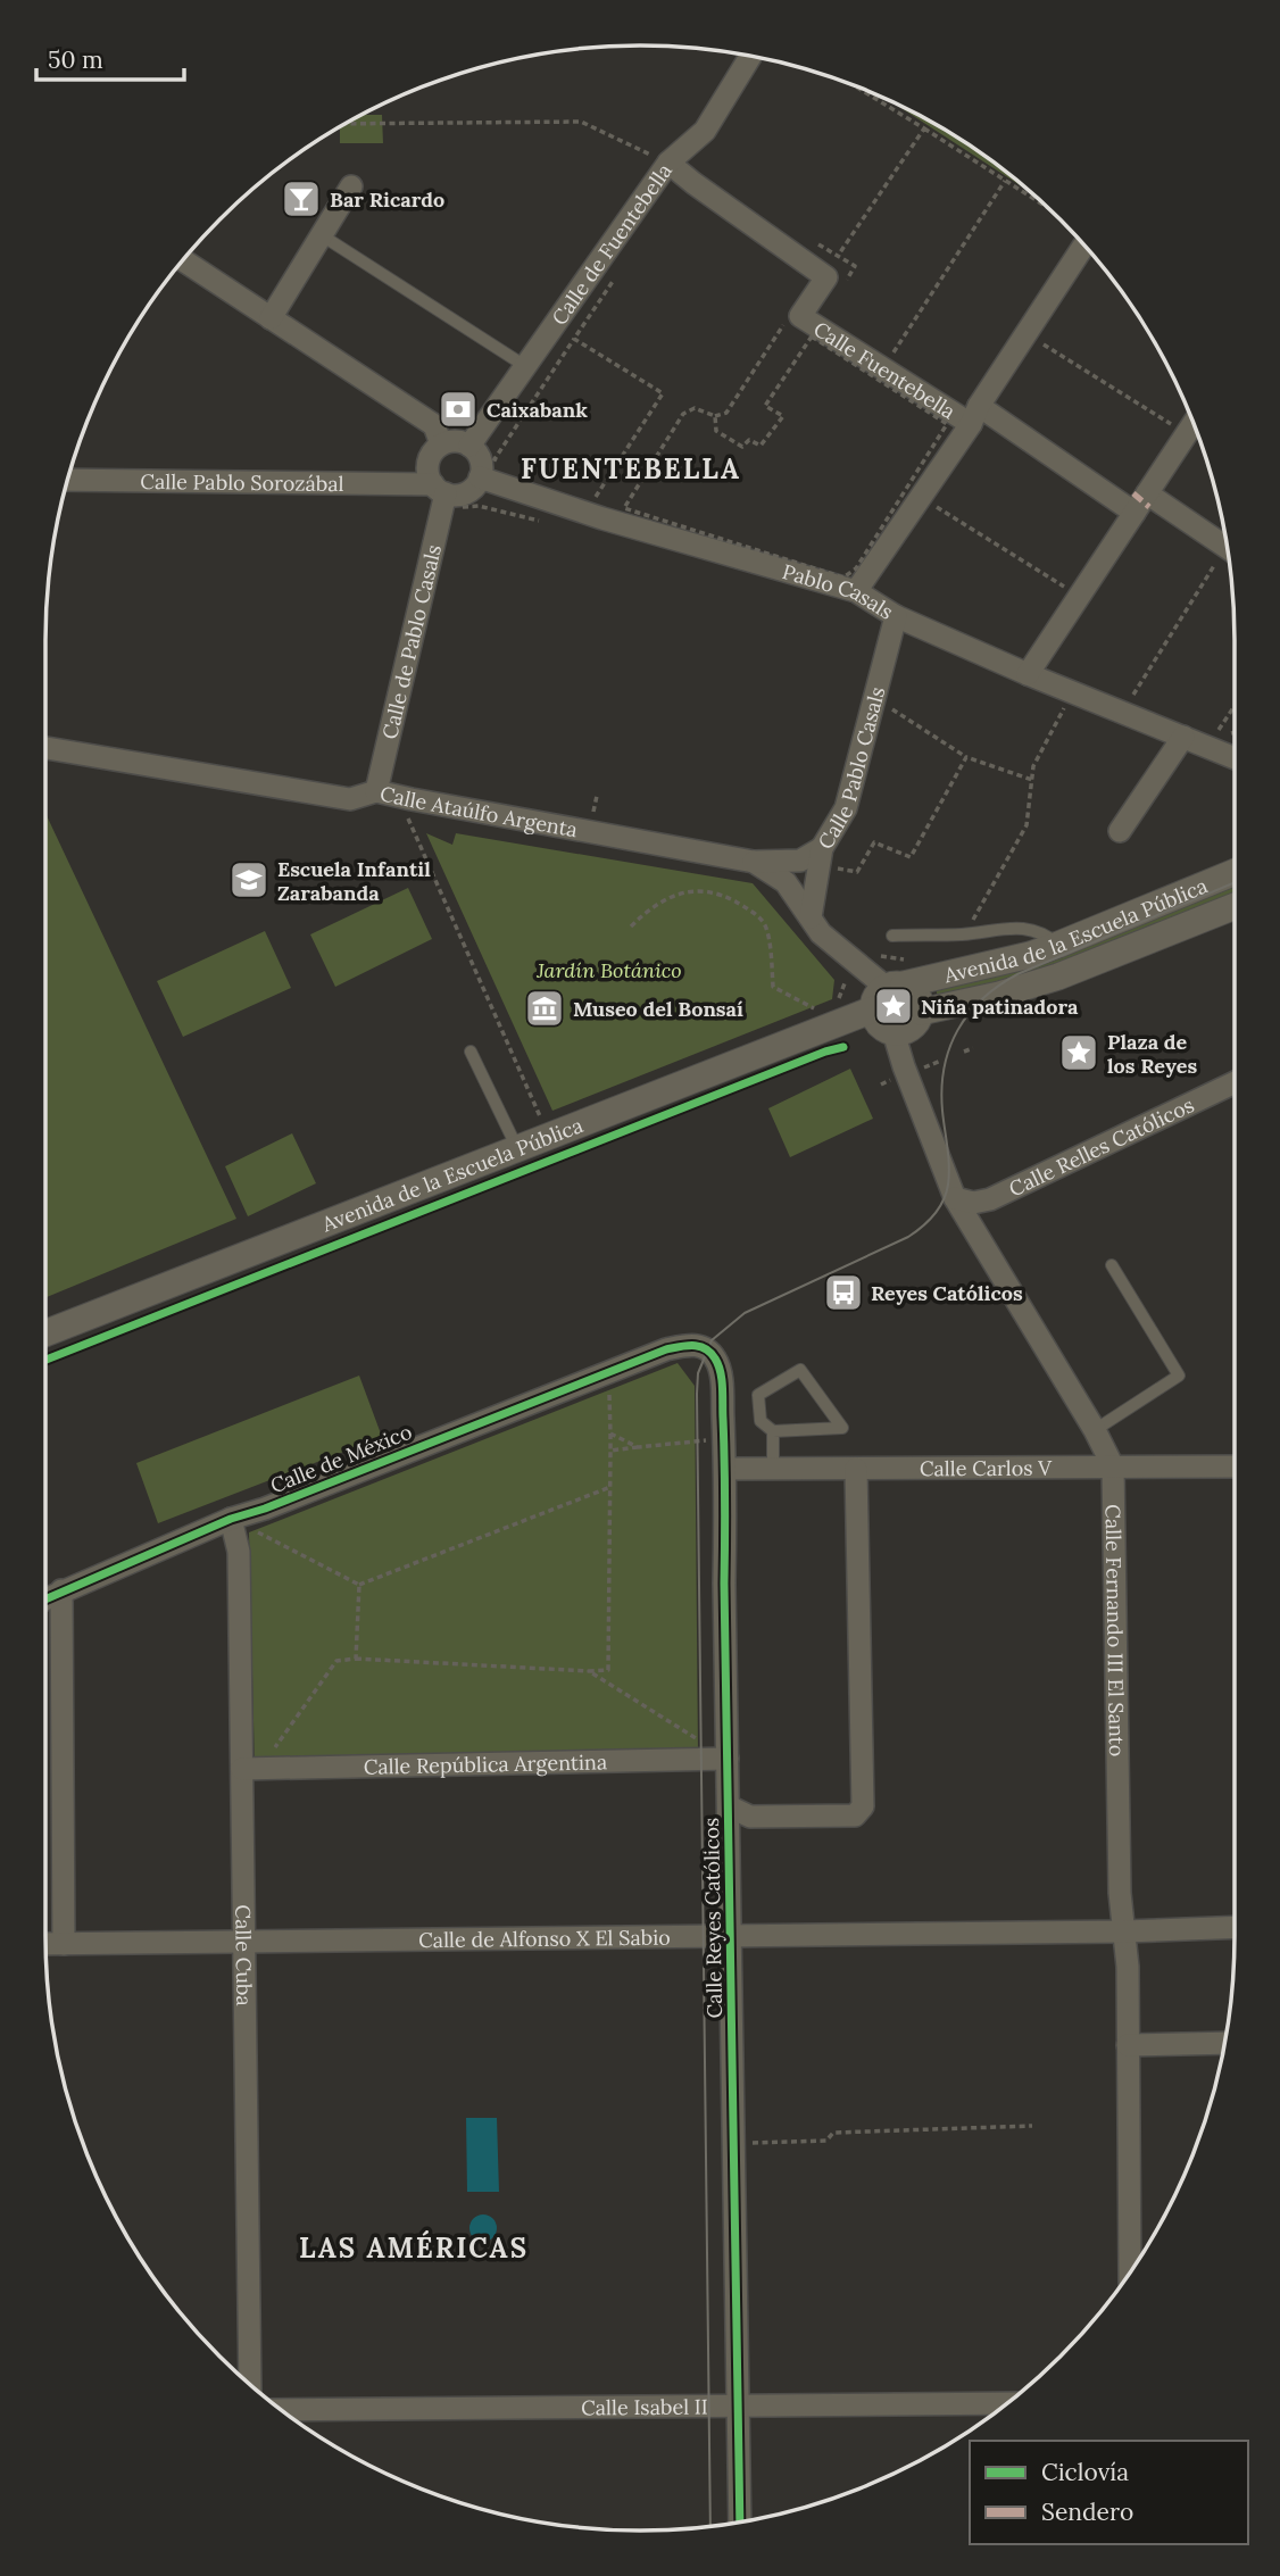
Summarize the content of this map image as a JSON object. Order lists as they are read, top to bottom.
{
  "streets": {
    "street": [
      "Calle de Fuentebella",
      "Calle Fuentebella",
      "Calle Pablo Sorozábal",
      "Pablo Casals",
      "Calle de Pablo Casals",
      "Calle Pablo Casals",
      "Calle Ataúlfo Argenta",
      "Avenida de la Escuela Pública",
      "Calle Relles Católicos",
      "Calle de México",
      "Calle Carlos V",
      "Calle Fernando III El Santo",
      "Calle República Argentina",
      "Calle Reyes Católicos",
      "Calle de Alfonso X El Sabio",
      "Calle Cuba",
      "Calle Isabel II"
    ]
  },
  "crossings": [
    ["Calle de Fuentebella", "Calle Fuentebella"],
    ["Calle de Fuentebella", "Calle Pablo Sorozábal"],
    ["Calle de Fuentebella", "Pablo Casals"],
    ["Calle de Fuentebella", "Calle de Pablo Casals"],
    ["Calle Fuentebella", "Pablo Casals"],
    ["Calle Pablo Sorozábal", "Pablo Casals"],
    ["Calle Pablo Sorozábal", "Calle de Pablo Casals"],
    ["Pablo Casals", "Calle de Pablo Casals"],
    ["Pablo Casals", "Calle Pablo Casals"],
    ["Calle de Pablo Casals", "Calle Ataúlfo Argenta"],
    ["Calle Pablo Casals", "Calle Ataúlfo Argenta"],
    ["Avenida de la Escuela Pública", "Calle Fernando III El Santo"],
    ["Calle Relles Católicos", "Calle Fernando III El Santo"],
    ["Calle de México", "Calle Reyes Católicos"],
    ["Calle de México", "Calle Cuba"],
    ["Calle Carlos V", "Calle Fernando III El Santo"],
    ["Calle Carlos V", "Calle Reyes Católicos"],
    ["Calle Fernando III El Santo", "Calle de Alfonso X El Sabio"],
    ["Calle República Argentina", "Calle Reyes Católicos"],
    ["Calle República Argentina", "Calle Cuba"],
    ["Calle Reyes Católicos", "Calle de Alfonso X El Sabio"],
    ["Calle Reyes Católicos", "Calle Isabel II"],
    ["Calle de Alfonso X El Sabio", "Calle Cuba"]
  ],
  "districts": ["FUENTEBELLA", "LAS AMÉRICAS"],
  "parks": ["Jardín Botánico"],
  "places": {
    "bar": ["Bar Ricardo"],
    "bank": ["Caixabank"],
    "school or university": ["Escuela Infantil Zarabanda"],
    "place": ["Niña patinadora", "Plaza de los Reyes"],
    "museum": ["Museo del Bonsaí"],
    "bus stop": ["Reyes Católicos"]
  },
  "legend": ["Ciclovía", "Sendero"],
  "scale_bar": "50 m"
}
